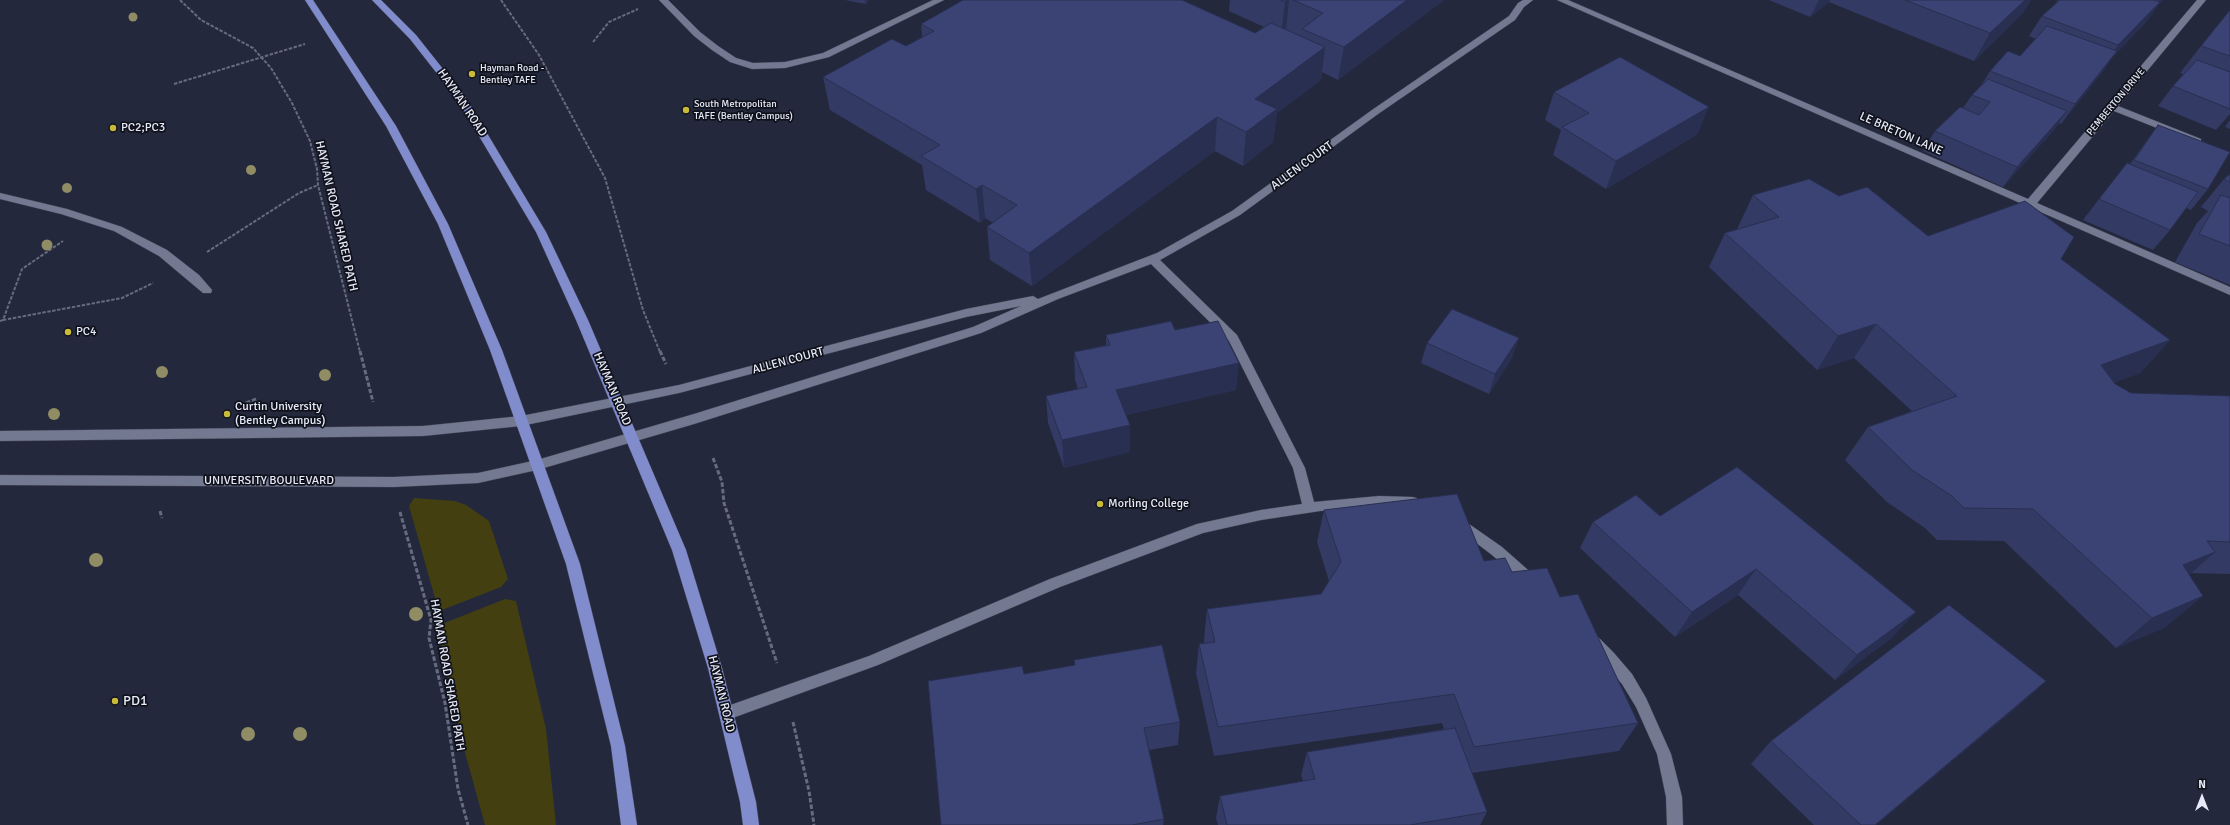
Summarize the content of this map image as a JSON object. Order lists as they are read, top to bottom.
{
  "streets": {
    "main road": ["HAYMAN ROAD"],
    "street": [
      "PEMBERTON DRIVE",
      "LE BRETON LANE",
      "ALLEN COURT",
      "UNIVERSITY BOULEVARD"
    ],
    "path": ["HAYMAN ROAD SHARED PATH"]
  },
  "crossings": [
    ["PEMBERTON DRIVE", "LE BRETON LANE"],
    ["HAYMAN ROAD", "ALLEN COURT"],
    ["ALLEN COURT", "UNIVERSITY BOULEVARD"]
  ],
  "places": [
    "Hayman Road - Bentley TAFE",
    "South Metropolitan TAFE (Bentley Campus)",
    "PC2;PC3",
    "PC4",
    "Curtin University (Bentley Campus)",
    "Morling College",
    "PD1"
  ],
  "north": "top"
}
